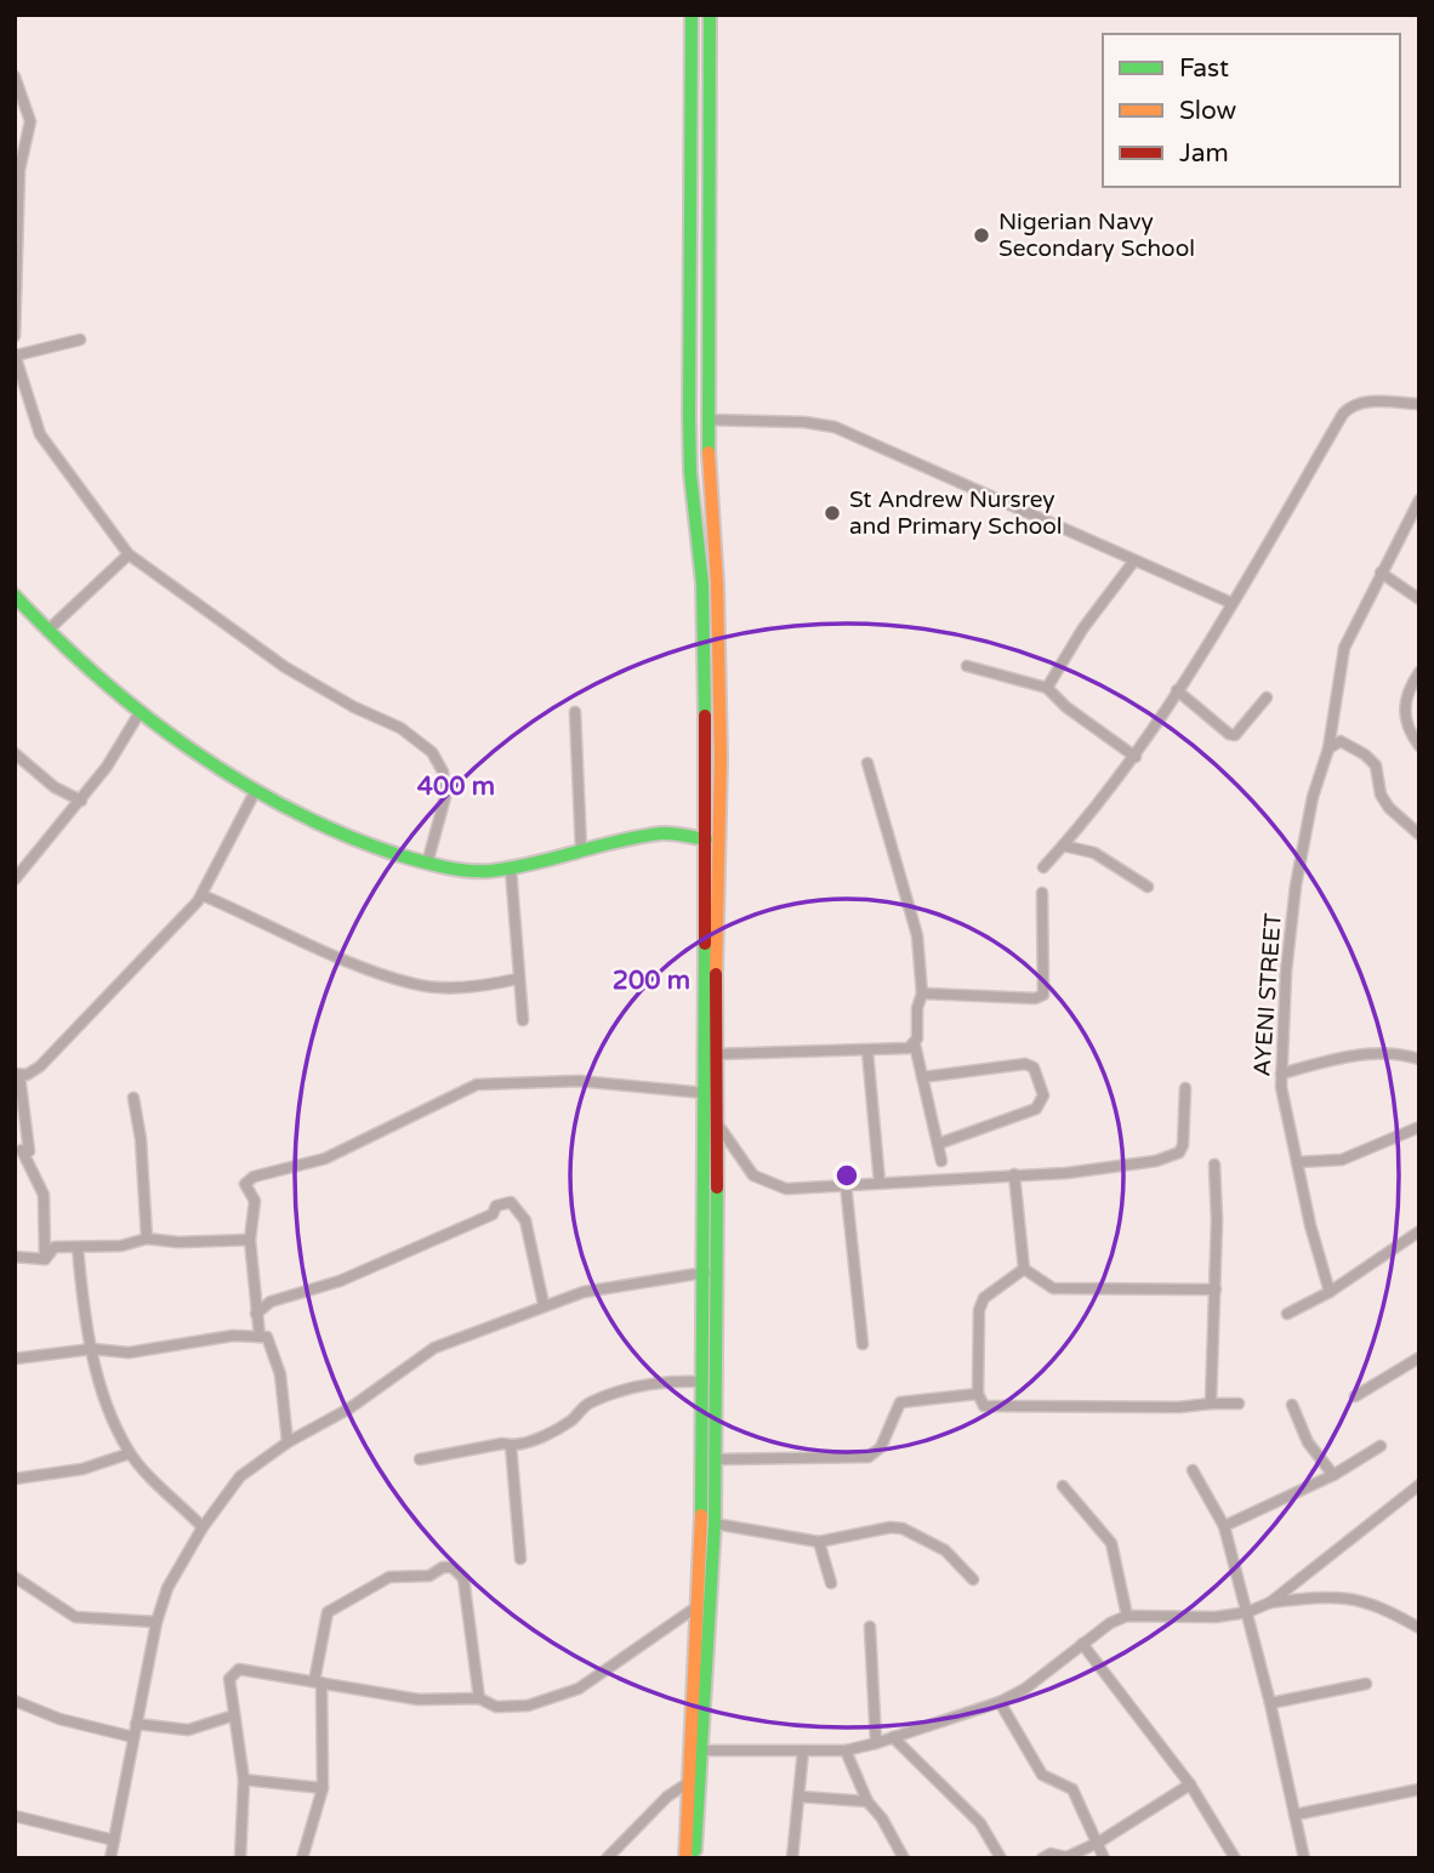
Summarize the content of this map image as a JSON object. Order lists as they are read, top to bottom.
{
  "streets": {
    "street": ["AYENI STREET"]
  },
  "places": ["Nigerian Navy Secondary School", "St Andrew Nursrey and Primary School"],
  "legend": ["Fast", "Slow", "Jam"],
  "rings": ["400 m", "200 m"]
}
